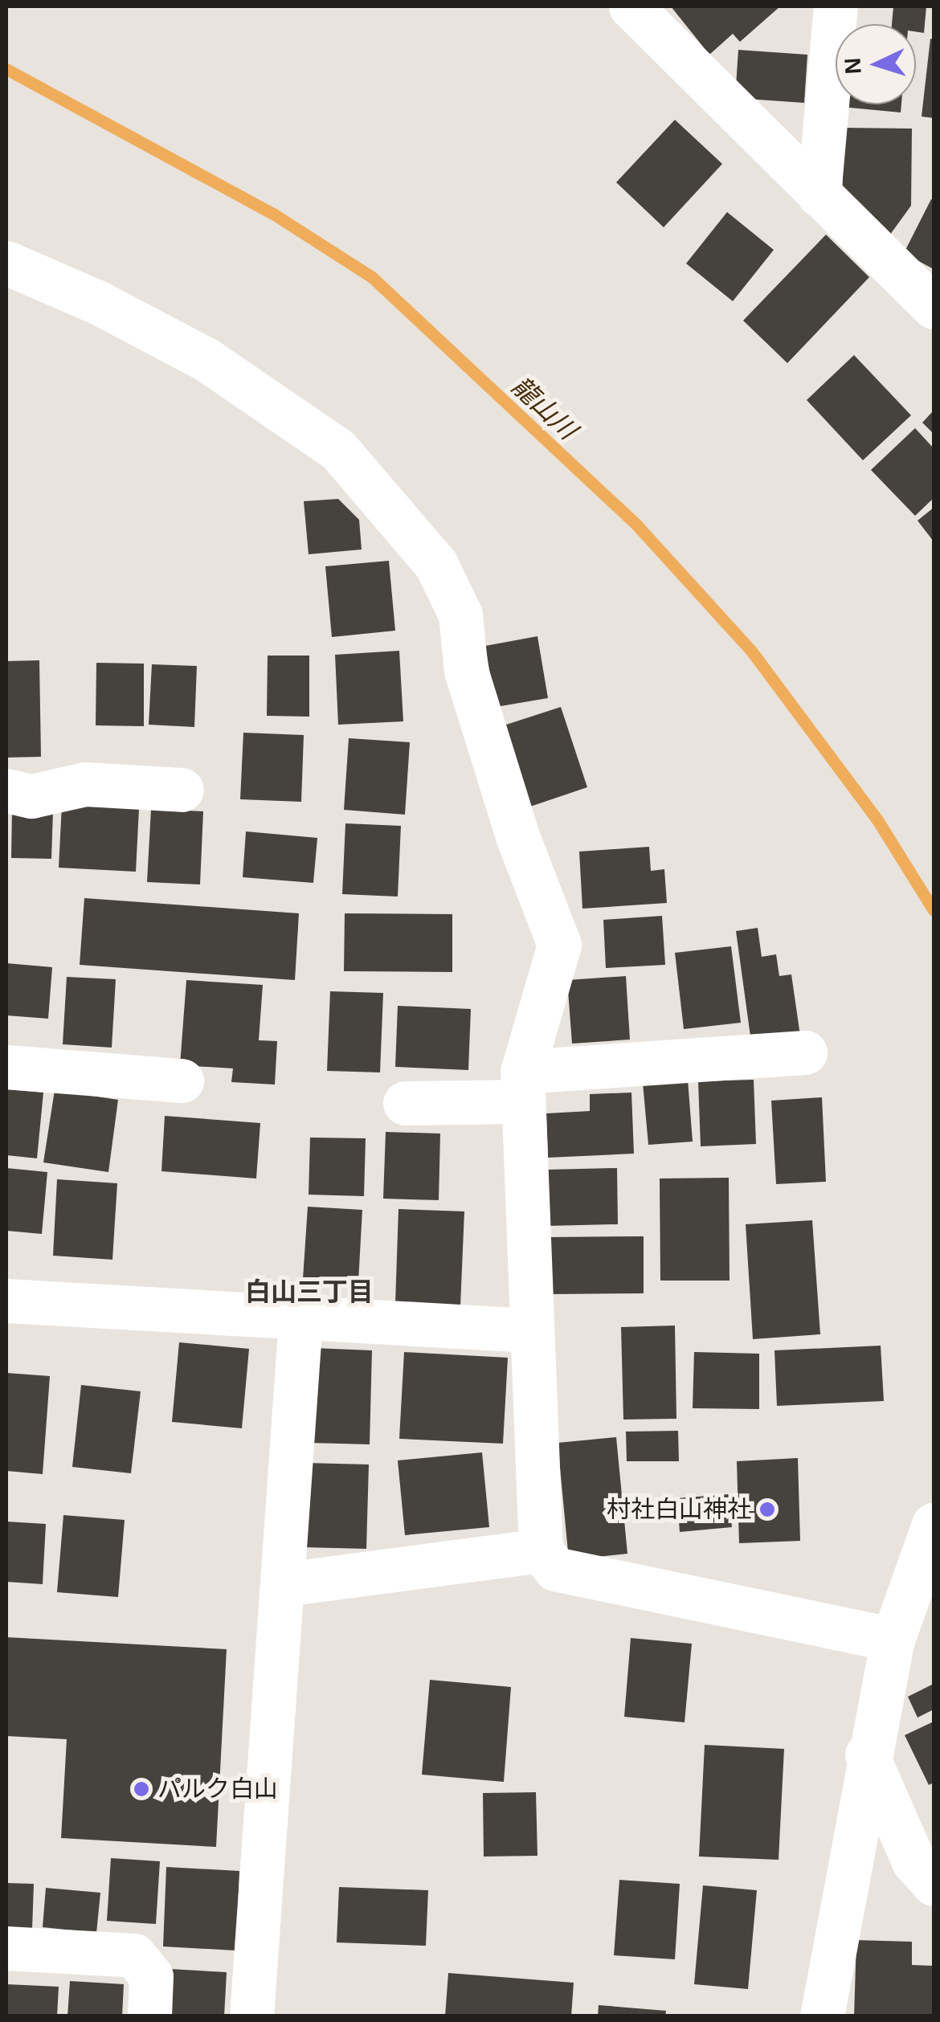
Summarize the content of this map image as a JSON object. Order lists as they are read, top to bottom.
{
  "districts": ["白山三丁目"],
  "water": ["龍山川"],
  "places": ["村社白山神社", "パルク白山"],
  "north": "left"
}
